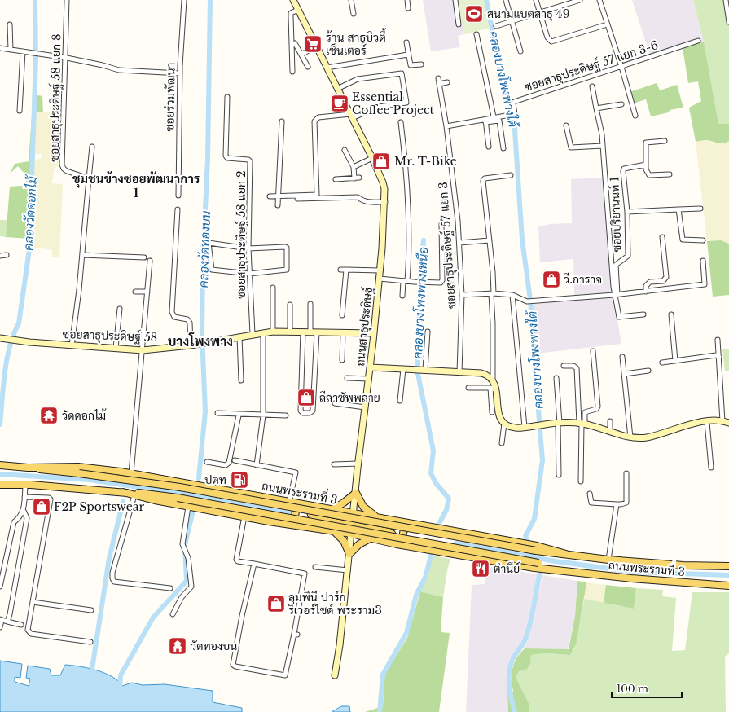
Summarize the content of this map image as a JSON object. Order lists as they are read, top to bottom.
{
  "streets": {
    "main road": ["ถนนพระรามที่ 3"],
    "street": [
      "ซอยสาธุประดิษฐ์ 57 แยก 3-6",
      "ซอยร่วมพัฒนา",
      "ซอยสาธุประดิษฐ์ 58 แยก 8",
      "ซอยปริยานนท์ 1",
      "ซอยสาธุประดิษฐ์ 58 แยก 2",
      "ซอยสาธุประดิษฐ์ 57 แยก 3",
      "ถนนสาธุประดิษฐ์",
      "ซอยสาธุประดิษฐ์ 58"
    ]
  },
  "crossings": [
    ["ซอยสาธุประดิษฐ์ 57 แยก 3-6", "ซอยสาธุประดิษฐ์ 57 แยก 3"],
    ["ซอยสาธุประดิษฐ์ 58 แยก 2", "ซอยสาธุประดิษฐ์ 58"],
    ["ถนนสาธุประดิษฐ์", "ซอยสาธุประดิษฐ์ 58"],
    ["ถนนสาธุประดิษฐ์", "ถนนพระรามที่ 3"]
  ],
  "districts": ["ชุมชนข้างซอยพัฒนาการ 1", "บางโพงพาง"],
  "water": [
    "คลองบางโพงพางใต้",
    "คลองวัดดอกไม้",
    "คลองวัดทองบน",
    "คลองบางโพงพางเหนือ"
  ],
  "places": {
    "sports": ["สนามแบตสาธุ 49"],
    "supermarket": ["ร้าน สาธุบิวตี้ เซ็นเตอร์"],
    "cafe": ["Essential Coffee Project"],
    "shop": [
      "Mr. T-Bike",
      "วี.การาจ",
      "ลีลาซัพพลาย",
      "F2P Sportswear",
      "ลุมพินี ปาร์ก ริเวอร์ไซด์ พระราม3"
    ],
    "temple": ["วัดดอกไม้", "วัดทองบน"],
    "fuel station": ["ปตท"],
    "restaurant": ["ตำนีย์"]
  },
  "scale_bar": "100 m"
}
